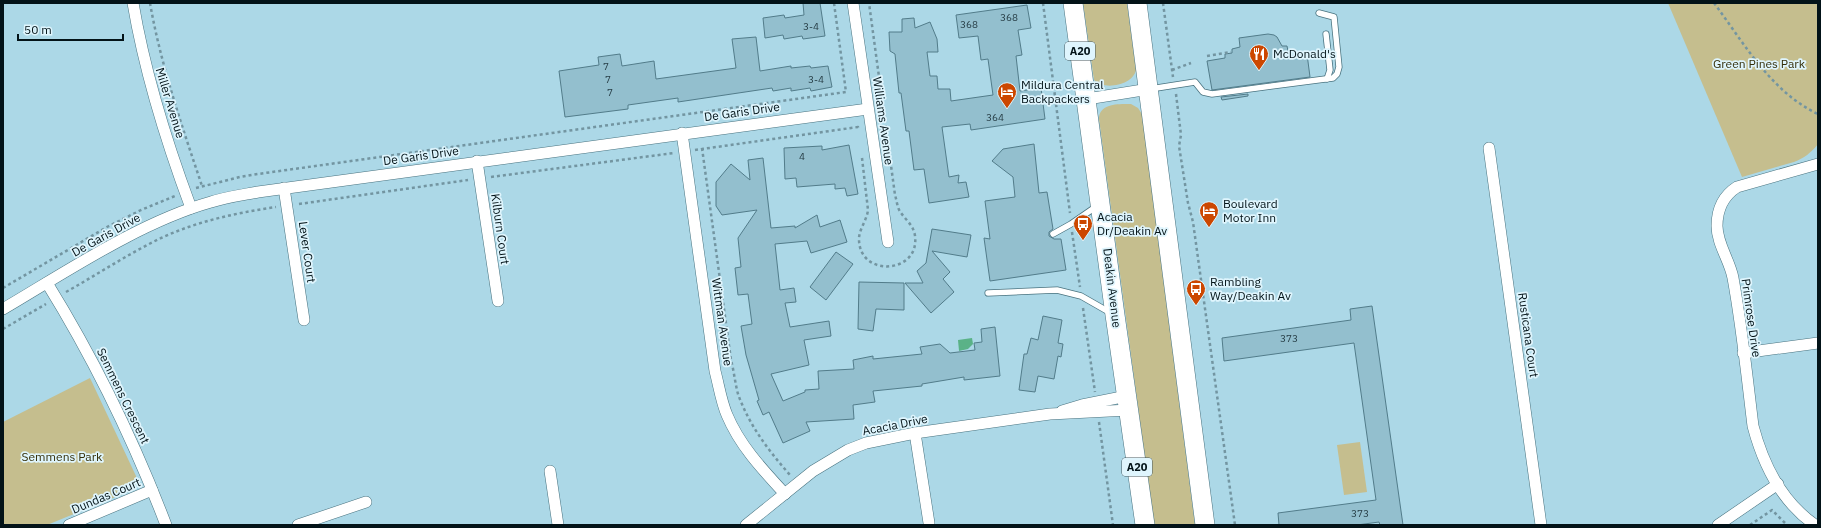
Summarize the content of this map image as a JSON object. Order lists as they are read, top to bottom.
{
  "streets": {
    "highway": ["A20", "Deakin Avenue"],
    "street": [
      "Miller Avenue",
      "De Garis Drive",
      "Williams Avenue",
      "Kilburn Court",
      "Lever Court",
      "Primrose Drive",
      "Wittman Avenue",
      "Rusticana Court",
      "Semmens Crescent",
      "Acacia Drive",
      "Dundas Court"
    ]
  },
  "crossings": [
    ["Miller Avenue", "De Garis Drive"],
    ["De Garis Drive", "Williams Avenue"],
    ["De Garis Drive", "Kilburn Court"],
    ["De Garis Drive", "Lever Court"],
    ["De Garis Drive", "Wittman Avenue"],
    ["De Garis Drive", "Semmens Crescent"],
    ["Deakin Avenue", "Acacia Drive"],
    ["Wittman Avenue", "Acacia Drive"],
    ["Semmens Crescent", "Dundas Court"]
  ],
  "parks": ["Green Pines Park", "Semmens Park"],
  "places": {
    "restaurant": ["McDonald's"],
    "hotel": ["Mildura Central Backpackers", "Boulevard Motor Inn"],
    "bus stop": ["Acacia Dr/Deakin Av", "Rambling Way/Deakin Av"]
  },
  "house_numbers": [
    "368",
    "368",
    "3-4",
    "7",
    "7",
    "3-4",
    "7",
    "364",
    "4",
    "373",
    "373"
  ],
  "scale_bar": "50 m"
}
